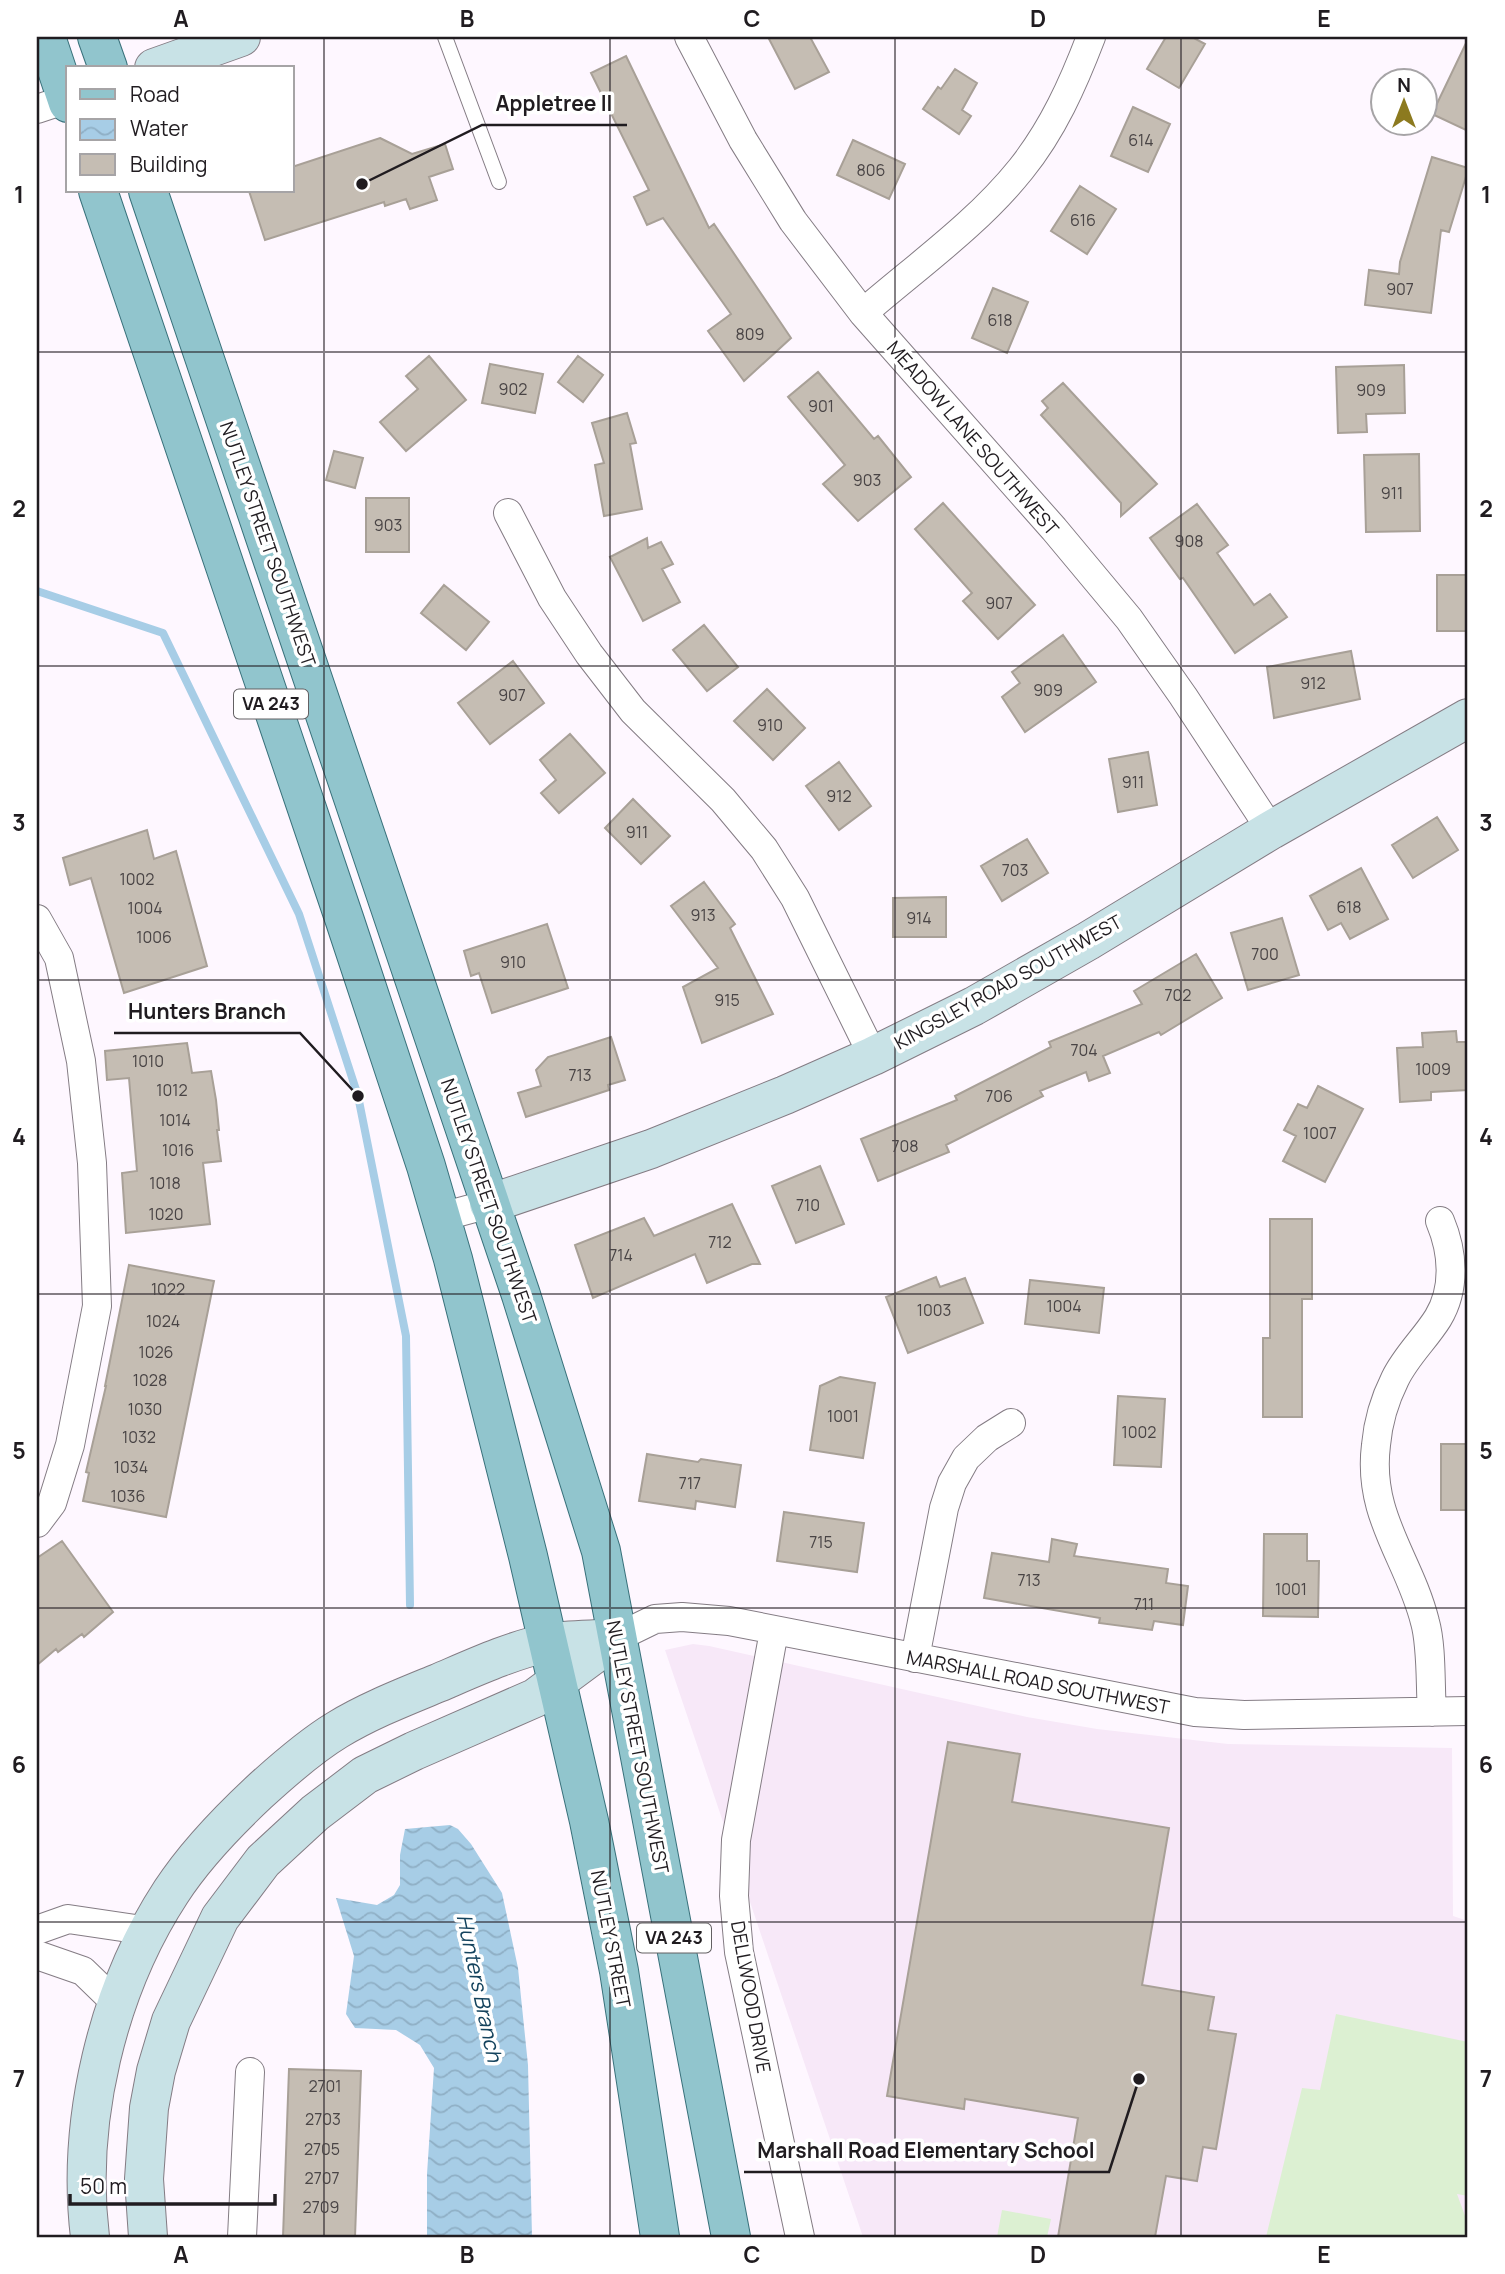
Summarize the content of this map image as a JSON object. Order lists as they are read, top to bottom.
{
  "streets": {
    "main road": ["NUTLEY STREET SOUTHWEST", "VA 243", "NUTLEY STREET"],
    "street": [
      "MEADOW LANE SOUTHWEST",
      "KINGSLEY ROAD SOUTHWEST",
      "MARSHALL ROAD SOUTHWEST",
      "DELLWOOD DRIVE"
    ]
  },
  "crossings": [
    ["MEADOW LANE SOUTHWEST", "KINGSLEY ROAD SOUTHWEST"],
    ["NUTLEY STREET SOUTHWEST", "KINGSLEY ROAD SOUTHWEST"],
    ["NUTLEY STREET SOUTHWEST", "MARSHALL ROAD SOUTHWEST"],
    ["VA 243", "KINGSLEY ROAD SOUTHWEST"],
    ["VA 243", "NUTLEY STREET"],
    ["MARSHALL ROAD SOUTHWEST", "DELLWOOD DRIVE"]
  ],
  "water": ["Hunters Branch"],
  "places": ["Appletree II", "Hunters Branch", "Marshall Road Elementary School"],
  "house_numbers": [
    "614",
    "806",
    "616",
    "907",
    "618",
    "809",
    "902",
    "909",
    "901",
    "903",
    "911",
    "903",
    "908",
    "907",
    "912",
    "909",
    "907",
    "910",
    "911",
    "912",
    "911",
    "703",
    "1002",
    "618",
    "1004",
    "913",
    "914",
    "1006",
    "700",
    "910",
    "702",
    "915",
    "704",
    "1010",
    "1009",
    "713",
    "1012",
    "706",
    "1014",
    "1007",
    "708",
    "1016",
    "1018",
    "710",
    "1020",
    "712",
    "714",
    "1022",
    "1004",
    "1003",
    "1024",
    "1026",
    "1028",
    "1030",
    "1001",
    "1002",
    "1032",
    "1034",
    "717",
    "1036",
    "715",
    "713",
    "1001",
    "711",
    "2701",
    "2703",
    "2705",
    "2707",
    "2709"
  ],
  "legend": ["Road", "Water", "Building"],
  "scale_bar": "50 m",
  "north": "top",
  "grid": {
    "columns": [
      "A",
      "B",
      "C",
      "D",
      "E"
    ],
    "rows": [
      "1",
      "2",
      "3",
      "4",
      "5",
      "6",
      "7"
    ]
  }
}
